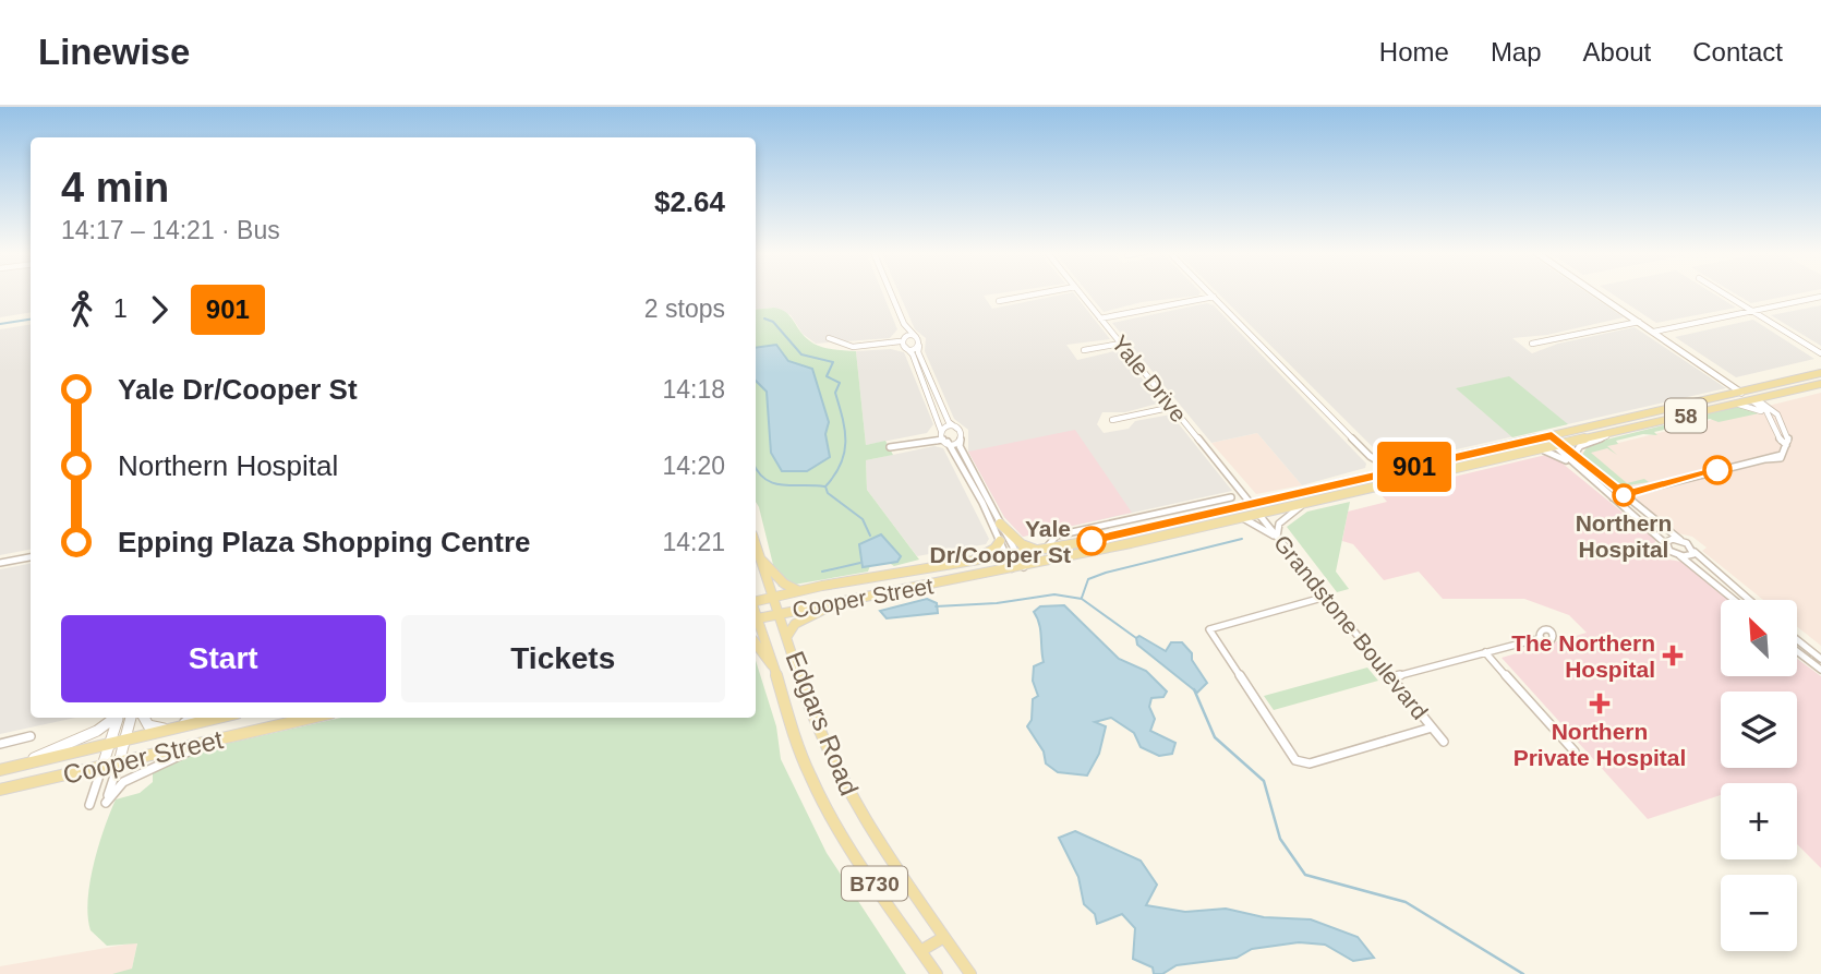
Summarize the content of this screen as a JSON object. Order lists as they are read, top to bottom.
{
  "streets": {
    "main road": [
      "58",
      "Cooper Street",
      "Edgars Road",
      "B730"
    ],
    "street": ["Yale Drive", "Grandstone Boulevard"]
  },
  "crossings": [
    ["Yale Drive", "Cooper Street"],
    ["Cooper Street", "Grandstone Boulevard"],
    ["Cooper Street", "Edgars Road"]
  ],
  "places": {
    "other": ["Northern Hospital", "Yale Dr/Cooper St"],
    "health": ["The Northern Hospital", "Northern Private Hospital"]
  },
  "lines": ["bus line 901"],
  "north": "top left",
  "page": {
    "header": "Linewise",
    "nav": [
      "Home",
      "Map",
      "About",
      "Contact"
    ],
    "on_map": "901",
    "heading": ["4 min", "14:17 – 14:21 · Bus", "$2.64"],
    "legs": ["1", "901", "2 stops"],
    "list": [
      {
        "name": "Yale Dr/Cooper St",
        "value": "14:18"
      },
      {
        "name": "Northern Hospital",
        "value": "14:20"
      },
      {
        "name": "Epping Plaza Shopping Centre",
        "value": "14:21"
      }
    ],
    "map_buttons": ["+", "−"],
    "buttons": ["Start", "Tickets"]
  }
}
